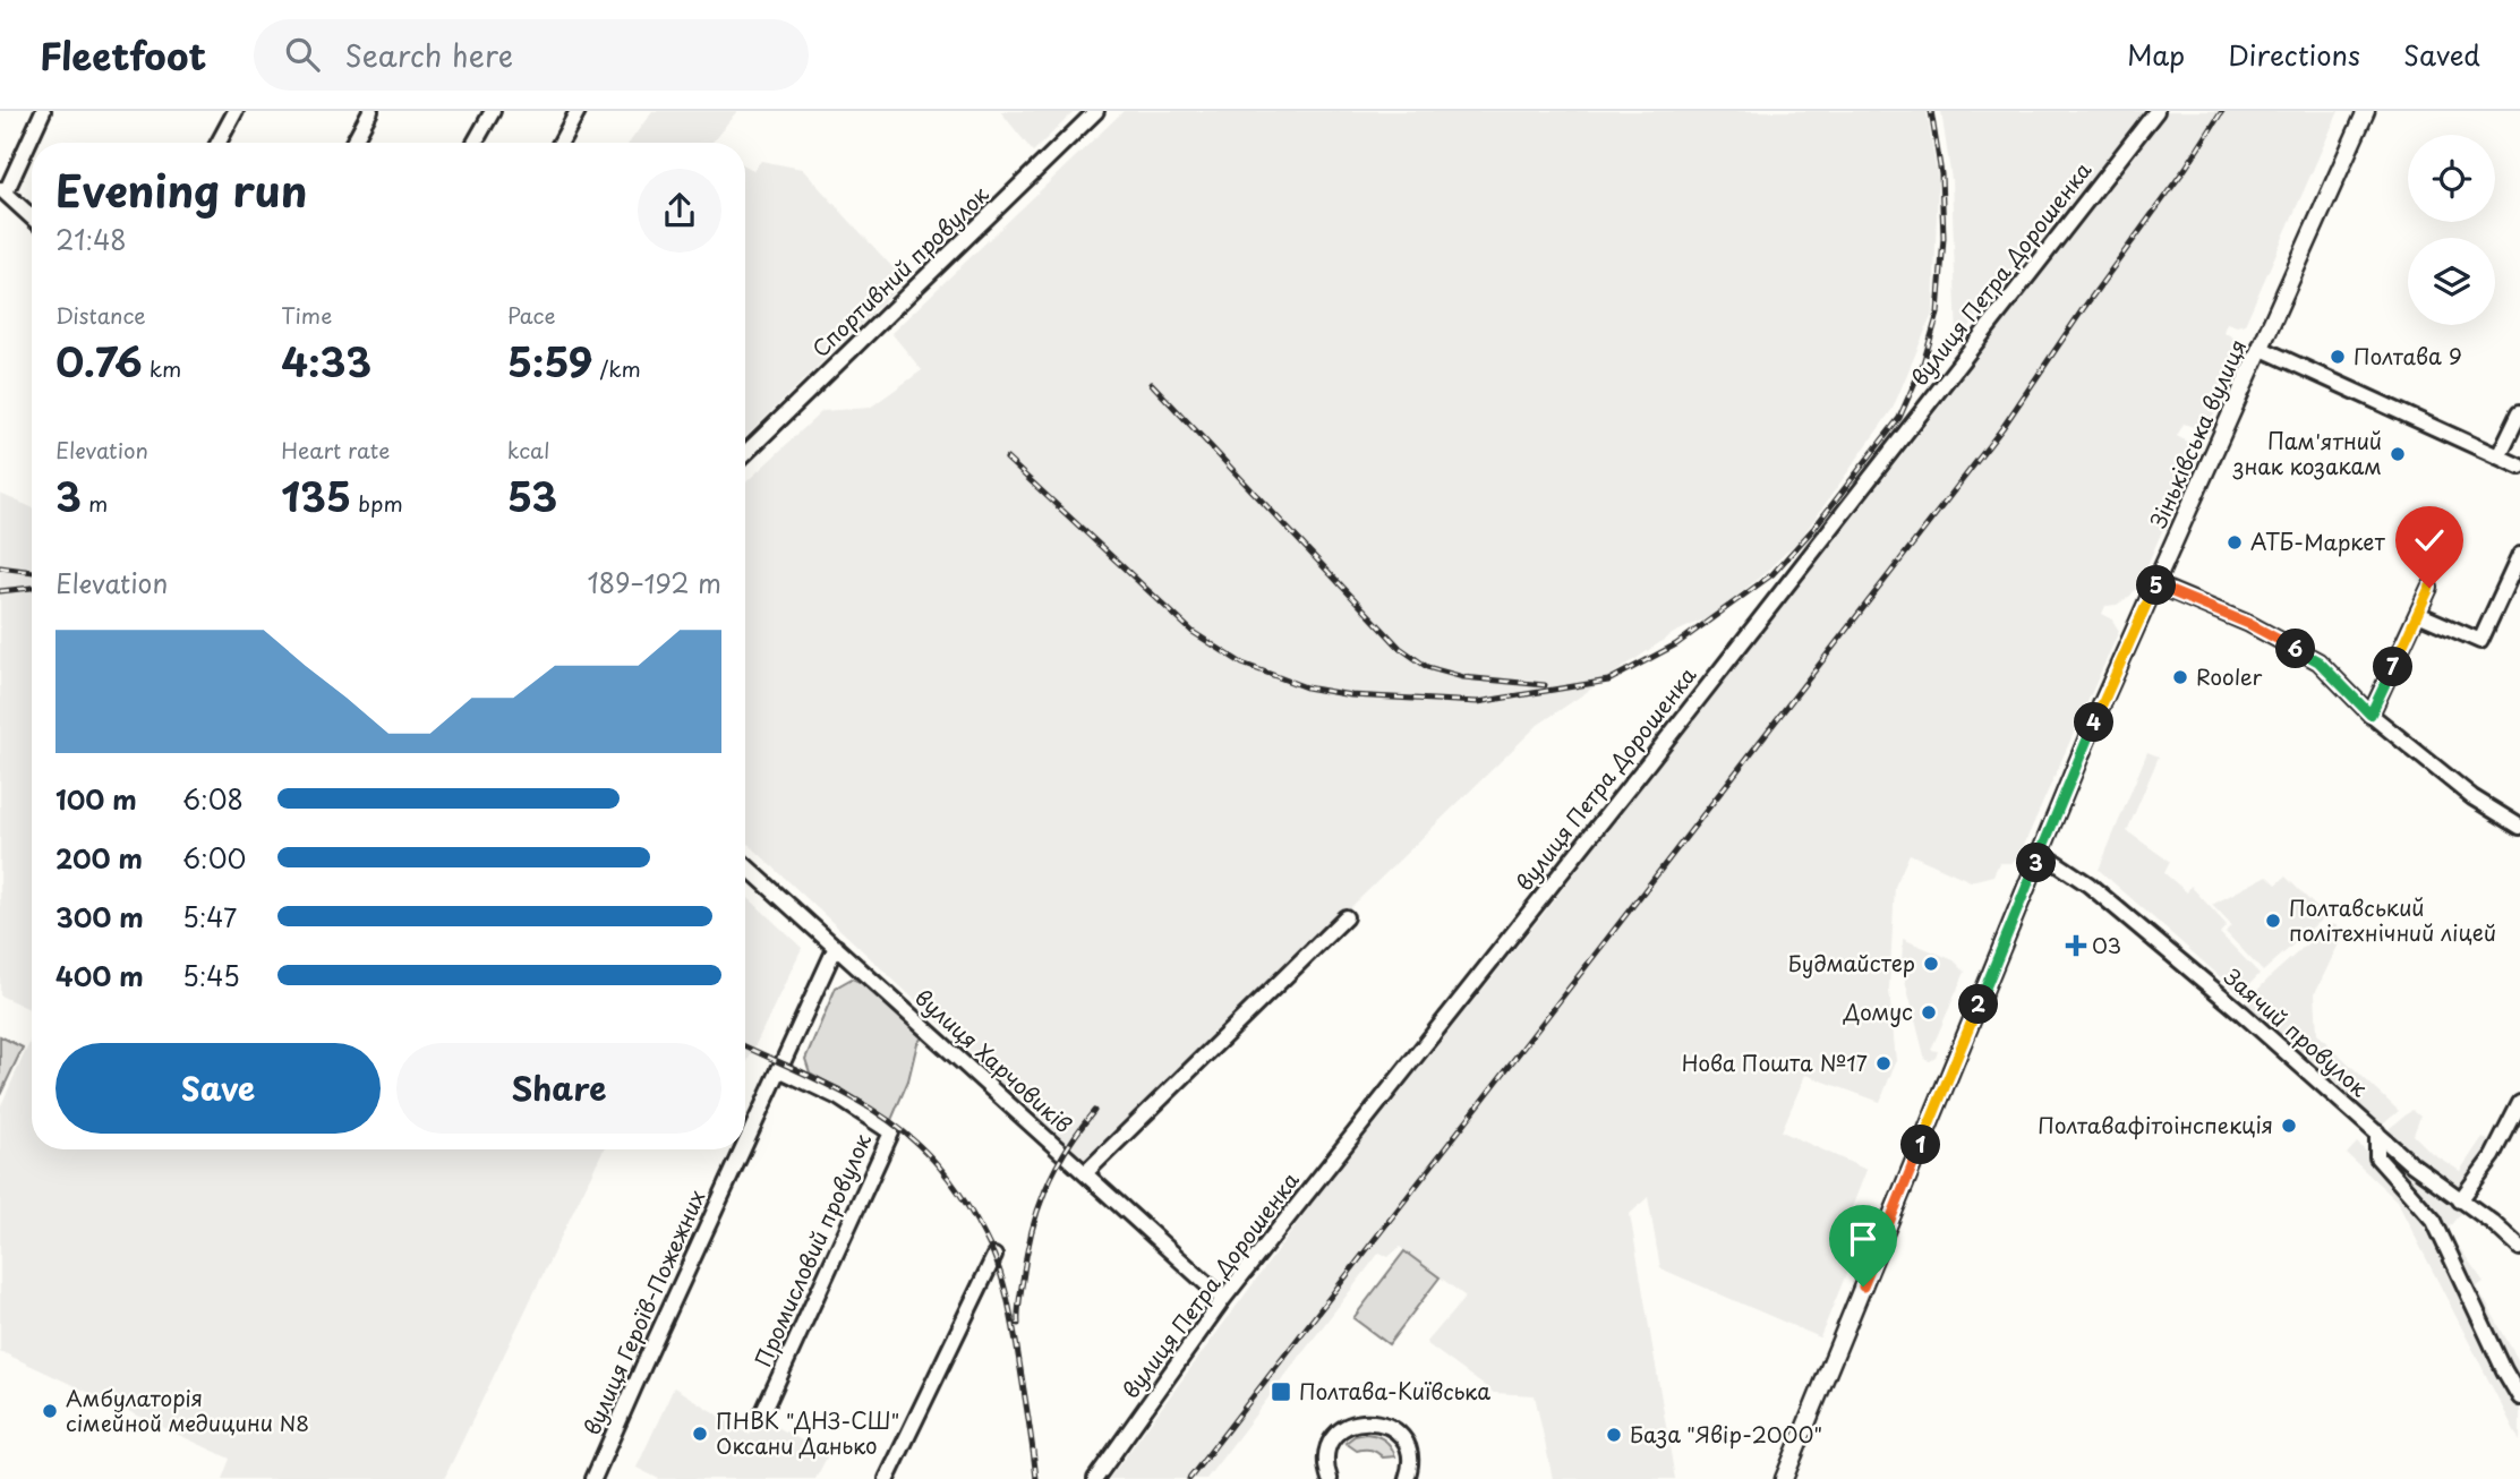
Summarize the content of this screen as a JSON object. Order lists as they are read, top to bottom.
{
  "streets": {
    "main road": ["Зіньківська вулиця"],
    "street": [
      "Спортивний провулок",
      "вулиця Петра Дорошенка",
      "Заячий провулок",
      "вулиця Харчовиків",
      "Промисловий провулок",
      "вулиця Героїв-Пожежних"
    ]
  },
  "crossings": [
    ["вулиця Петра Дорошенка", "вулиця Харчовиків"],
    ["Зіньківська вулиця", "Заячий провулок"],
    ["вулиця Харчовиків", "вулиця Героїв-Пожежних"],
    ["Промисловий провулок", "вулиця Героїв-Пожежних"]
  ],
  "places": {
    "other": [
      "Полтава 9",
      "Пам'ятний знак козакам",
      "АТБ-Маркет",
      "Rooler",
      "Полтавський політехнічний ліцей",
      "Будмайстер",
      "Домус",
      "Нова Пошта №17",
      "Полтавафітоінспекція",
      "Амбулаторія сімейной медицини N8",
      "ПНВК \"ДНЗ-СШ\" Оксани Данько",
      "База \"Явір-2000\""
    ],
    "health": ["03"],
    "transit": ["Полтава-Київська"]
  },
  "page": {
    "header": "Fleetfoot",
    "search": "Search here",
    "nav": ["Map", "Directions", "Saved"],
    "heading": ["Evening run", "21:48"],
    "stats": [
      ["Distance", "0.76 km"],
      ["Time", "4:33"],
      ["Pace", "5:59 /km"],
      ["Elevation", "3 m"],
      ["Heart rate", "135 bpm"],
      ["kcal", "53"]
    ],
    "chart": ["Elevation", "189–192 m"],
    "pins": [
      "5",
      "6",
      "7",
      "4",
      "3",
      "2",
      "1"
    ],
    "list": [
      {
        "name": "100 m",
        "note": "6:08"
      },
      {
        "name": "200 m",
        "note": "6:00"
      },
      {
        "name": "300 m",
        "note": "5:47"
      },
      {
        "name": "400 m",
        "note": "5:45"
      }
    ],
    "buttons": ["Save", "Share"]
  }
}
